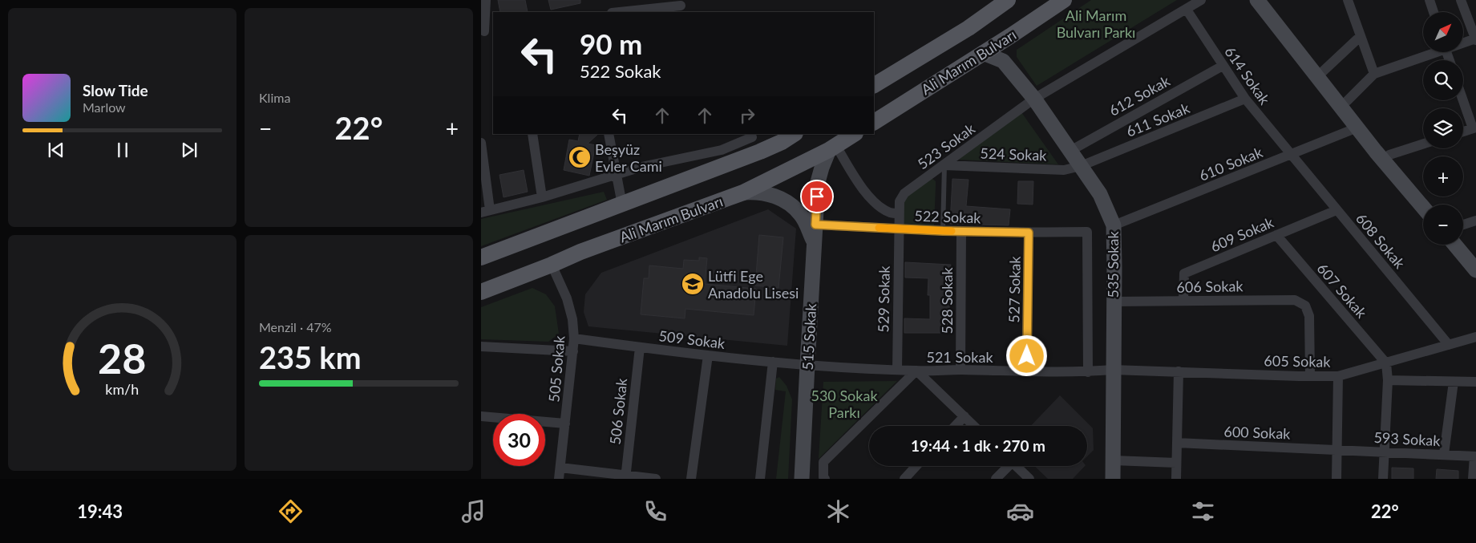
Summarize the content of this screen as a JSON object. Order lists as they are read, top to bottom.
{
  "streets": {
    "main road": ["Ali Marım Bulvarı"],
    "street": [
      "614 Sokak",
      "612 Sokak",
      "611 Sokak",
      "523 Sokak",
      "524 Sokak",
      "610 Sokak",
      "522 Sokak",
      "609 Sokak",
      "608 Sokak",
      "535 Sokak",
      "606 Sokak",
      "527 Sokak",
      "607 Sokak",
      "529 Sokak",
      "528 Sokak",
      "515 Sokak",
      "509 Sokak",
      "521 Sokak",
      "605 Sokak",
      "505 Sokak",
      "506 Sokak",
      "600 Sokak",
      "593 Sokak"
    ]
  },
  "crossings": [
    ["Ali Marım Bulvarı", "515 Sokak"],
    ["Ali Marım Bulvarı", "505 Sokak"],
    ["614 Sokak", "612 Sokak"],
    ["614 Sokak", "611 Sokak"],
    ["614 Sokak", "523 Sokak"],
    ["614 Sokak", "610 Sokak"],
    ["614 Sokak", "608 Sokak"],
    ["612 Sokak", "535 Sokak"],
    ["611 Sokak", "524 Sokak"],
    ["611 Sokak", "535 Sokak"],
    ["523 Sokak", "524 Sokak"],
    ["523 Sokak", "522 Sokak"],
    ["523 Sokak", "535 Sokak"],
    ["523 Sokak", "529 Sokak"],
    ["524 Sokak", "535 Sokak"],
    ["610 Sokak", "608 Sokak"],
    ["610 Sokak", "535 Sokak"],
    ["522 Sokak", "527 Sokak"],
    ["522 Sokak", "529 Sokak"],
    ["522 Sokak", "528 Sokak"],
    ["522 Sokak", "515 Sokak"],
    ["522 Sokak", "521 Sokak"],
    ["609 Sokak", "608 Sokak"],
    ["609 Sokak", "606 Sokak"],
    ["609 Sokak", "607 Sokak"],
    ["608 Sokak", "605 Sokak"],
    ["535 Sokak", "606 Sokak"],
    ["535 Sokak", "521 Sokak"],
    ["535 Sokak", "605 Sokak"],
    ["606 Sokak", "605 Sokak"],
    ["527 Sokak", "521 Sokak"],
    ["607 Sokak", "605 Sokak"],
    ["529 Sokak", "521 Sokak"],
    ["528 Sokak", "521 Sokak"],
    ["515 Sokak", "509 Sokak"],
    ["515 Sokak", "521 Sokak"],
    ["509 Sokak", "521 Sokak"],
    ["509 Sokak", "505 Sokak"],
    ["509 Sokak", "506 Sokak"],
    ["521 Sokak", "605 Sokak"],
    ["600 Sokak", "593 Sokak"]
  ],
  "parks": ["Ali Marım Bulvarı Parkı", "530 Sokak Parkı"],
  "places": {
    "mosque": ["Beşyüz Evler Cami"],
    "school or university": ["Lütfi Ege Anadolu Lisesi"]
  },
  "north": "top right",
  "page": {
    "tile": [
      "Klima",
      ["Menzil · 47%", "235 km"]
    ],
    "map_buttons": ["+", "−"],
    "turn": ["90 m", "522 Sokak"],
    "song": ["Slow Tide", "Marlow"],
    "heat": ["−", "22°", "+"],
    "limit": "30",
    "trip": "19:44 · 1 dk · 270 m",
    "tabs": ["19:43", "22°"],
    "gauge": ["28", "km/h"]
  }
}
